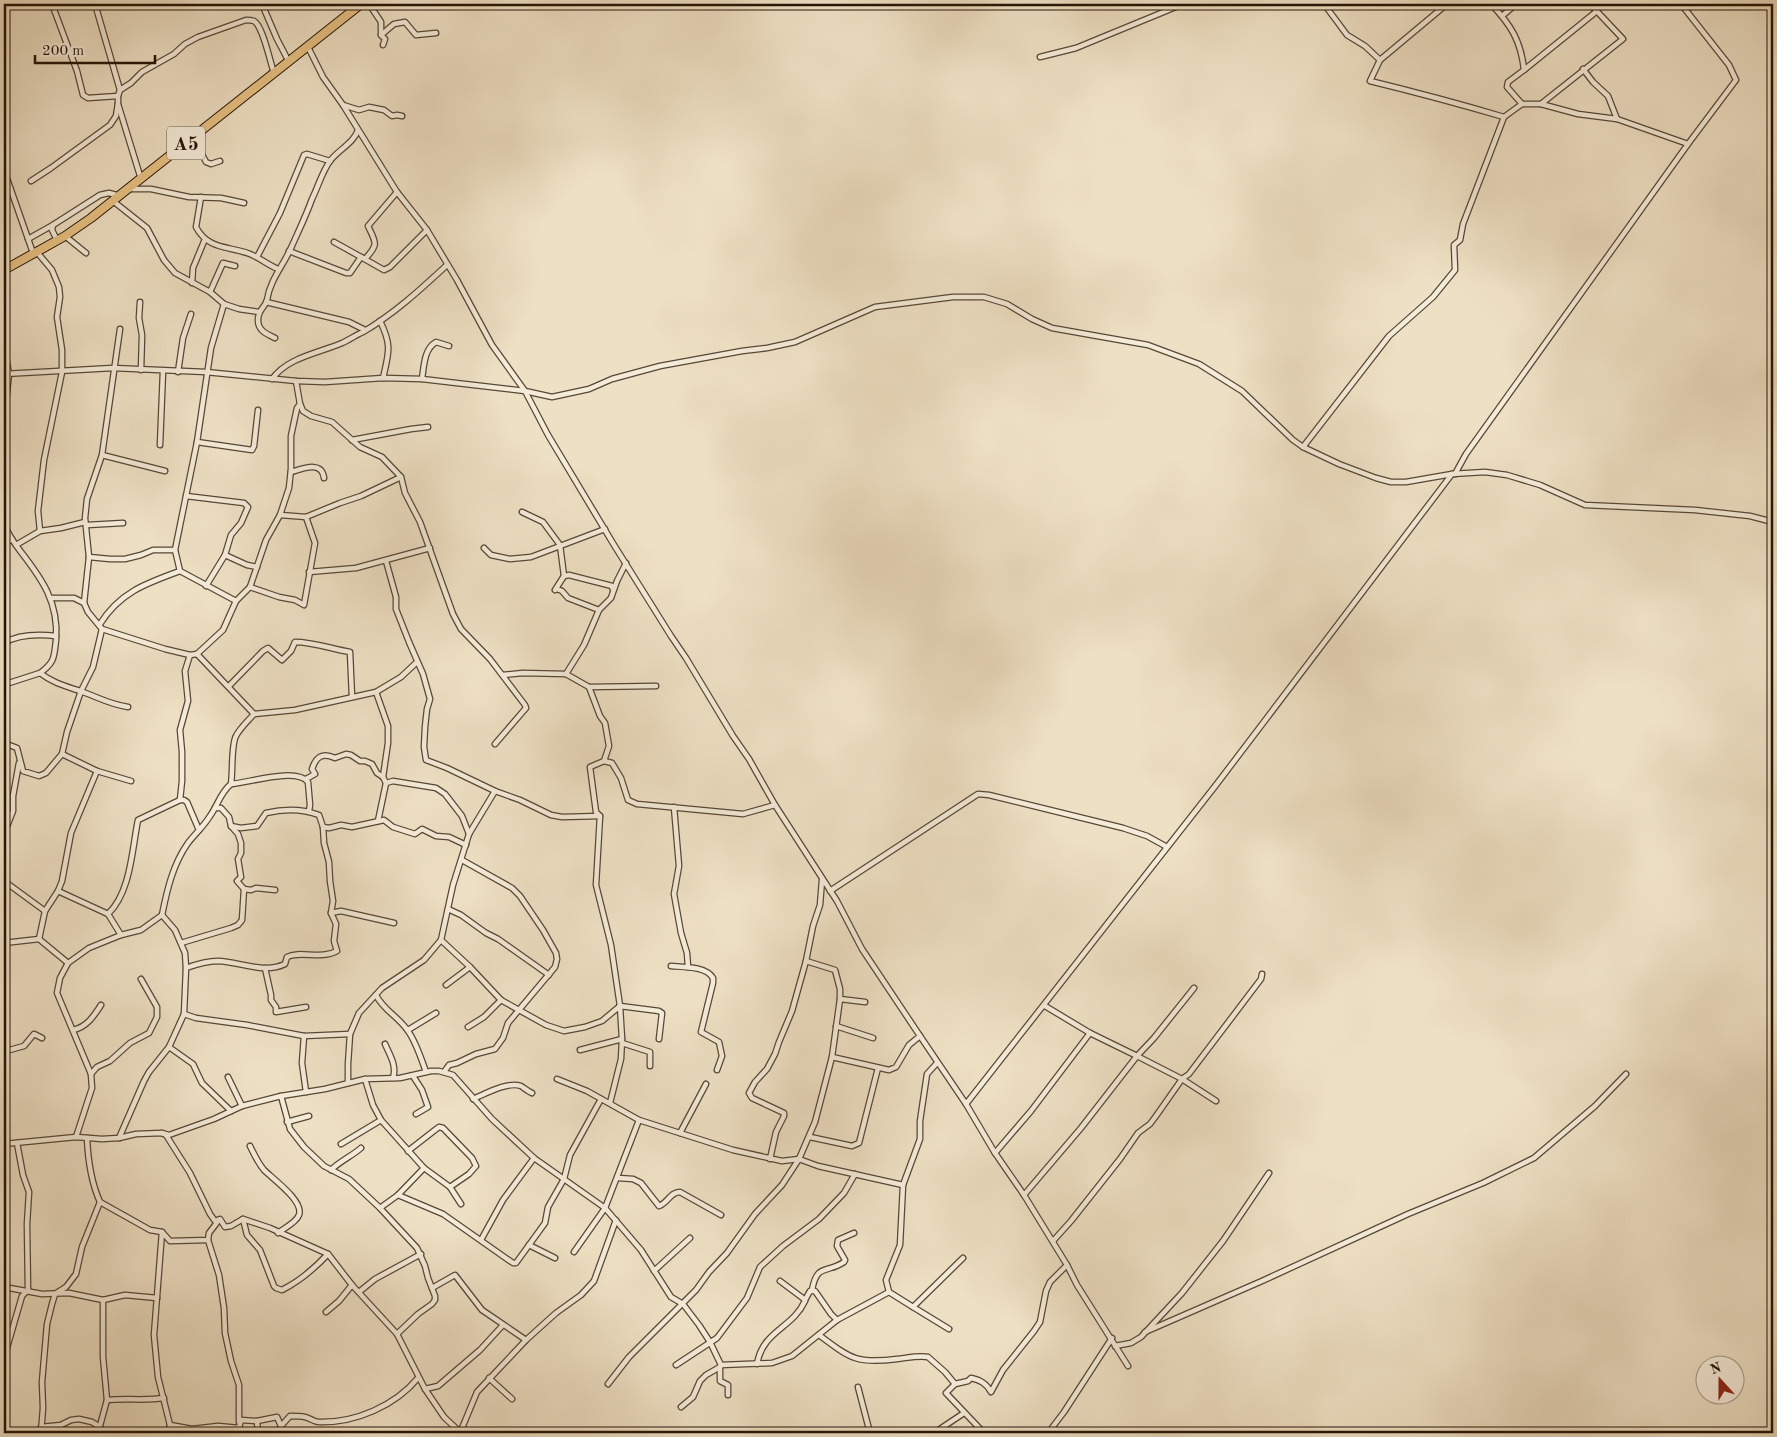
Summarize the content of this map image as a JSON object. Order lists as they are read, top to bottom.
{
  "streets": {
    "highway": ["A5"]
  },
  "scale_bar": "200 m",
  "north": "top"
}
